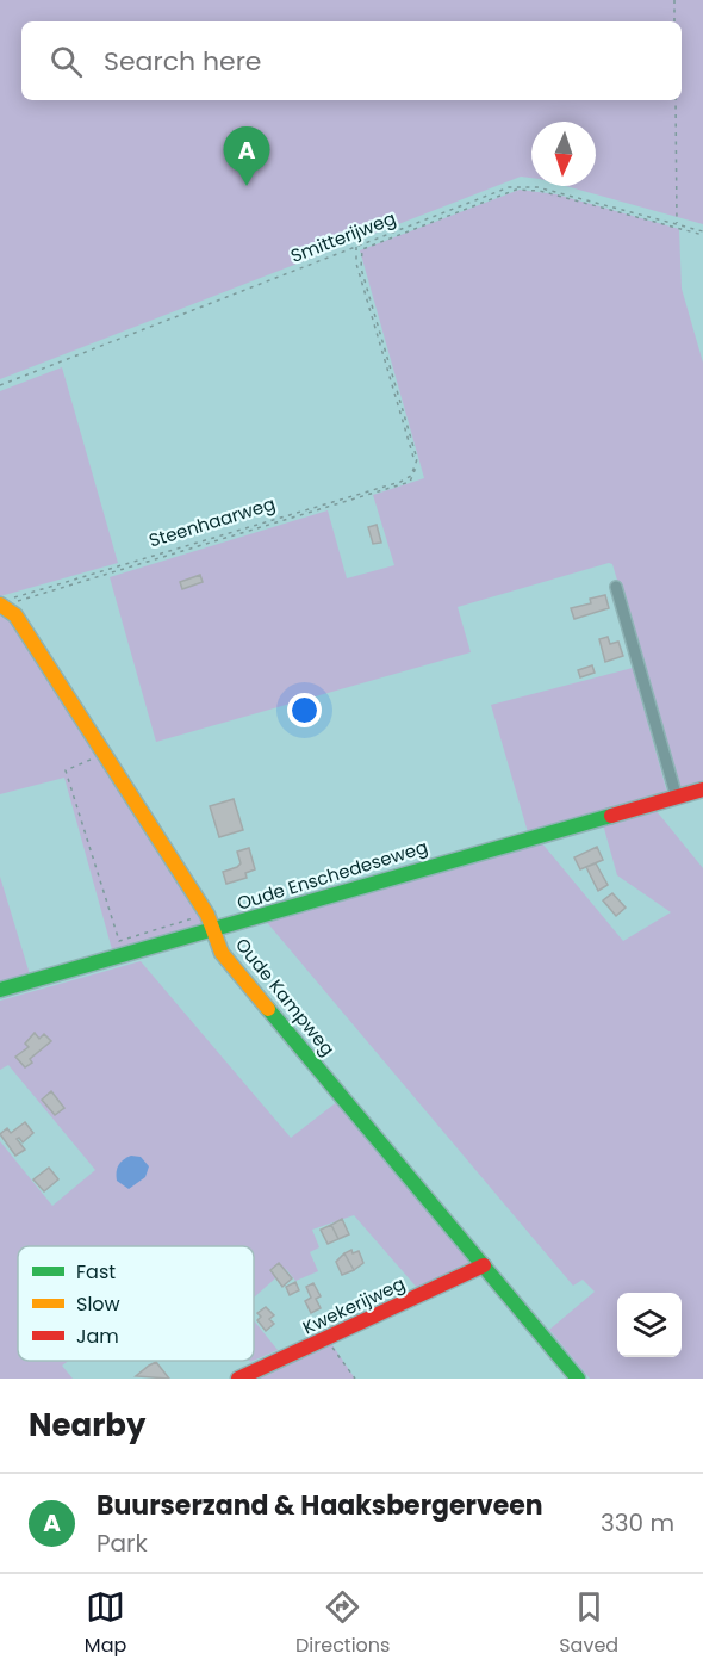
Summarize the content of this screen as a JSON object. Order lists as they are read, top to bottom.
{
  "streets": {
    "street": ["Oude Enschedeseweg", "Oude Kampweg", "Kwekerijweg"],
    "path": ["Smitterijweg", "Steenhaarweg"]
  },
  "crossings": [
    ["Steenhaarweg", "Oude Kampweg"],
    ["Oude Enschedeseweg", "Oude Kampweg"],
    ["Oude Kampweg", "Kwekerijweg"]
  ],
  "legend": ["Fast", "Slow", "Jam"],
  "north": "bottom",
  "page": {
    "search": "Search here",
    "pins": "A",
    "heading": "Nearby",
    "list": [
      {
        "mark": "A",
        "name": "Buurserzand & Haaksbergerveen",
        "note": "Park",
        "value": "330 m"
      }
    ],
    "nav": ["Map", "Directions", "Saved"]
  }
}
